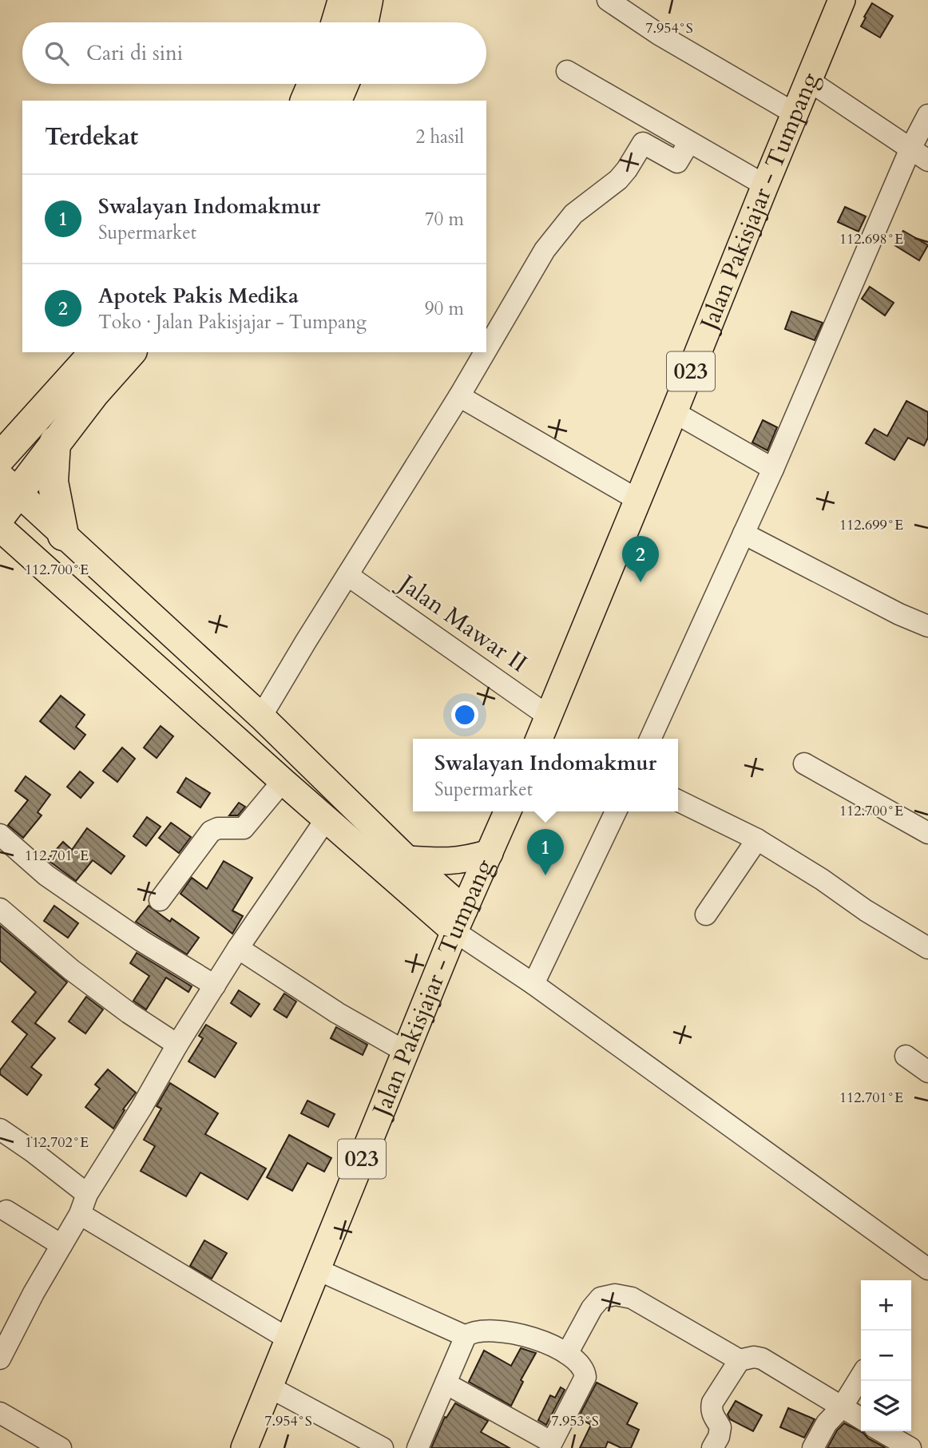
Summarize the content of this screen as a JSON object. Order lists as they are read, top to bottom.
{
  "streets": {
    "main road": ["Jalan Pakisjajar - Tumpang", "023"],
    "street": ["Jalan Mawar II"]
  },
  "crossings": [
    ["Jalan Pakisjajar - Tumpang", "Jalan Mawar II"]
  ],
  "page": {
    "search": "Cari di sini",
    "heading": ["Terdekat", "2 hasil"],
    "list": [
      {
        "mark": "1",
        "name": "Swalayan Indomakmur",
        "note": "Supermarket",
        "value": "70 m"
      },
      {
        "mark": "2",
        "name": "Apotek Pakis Medika",
        "note": "Toko · Jalan Pakisjajar - Tumpang",
        "value": "90 m"
      }
    ],
    "pins": ["2", "1"],
    "popup": ["Swalayan Indomakmur", "Supermarket"],
    "map_buttons": ["+", "−"]
  },
  "coordinates": [
    "7.954°S",
    "112.698°E",
    "112.699°E",
    "112.700°E",
    "112.701°E",
    "112.702°E",
    "7.953°S"
  ]
}
